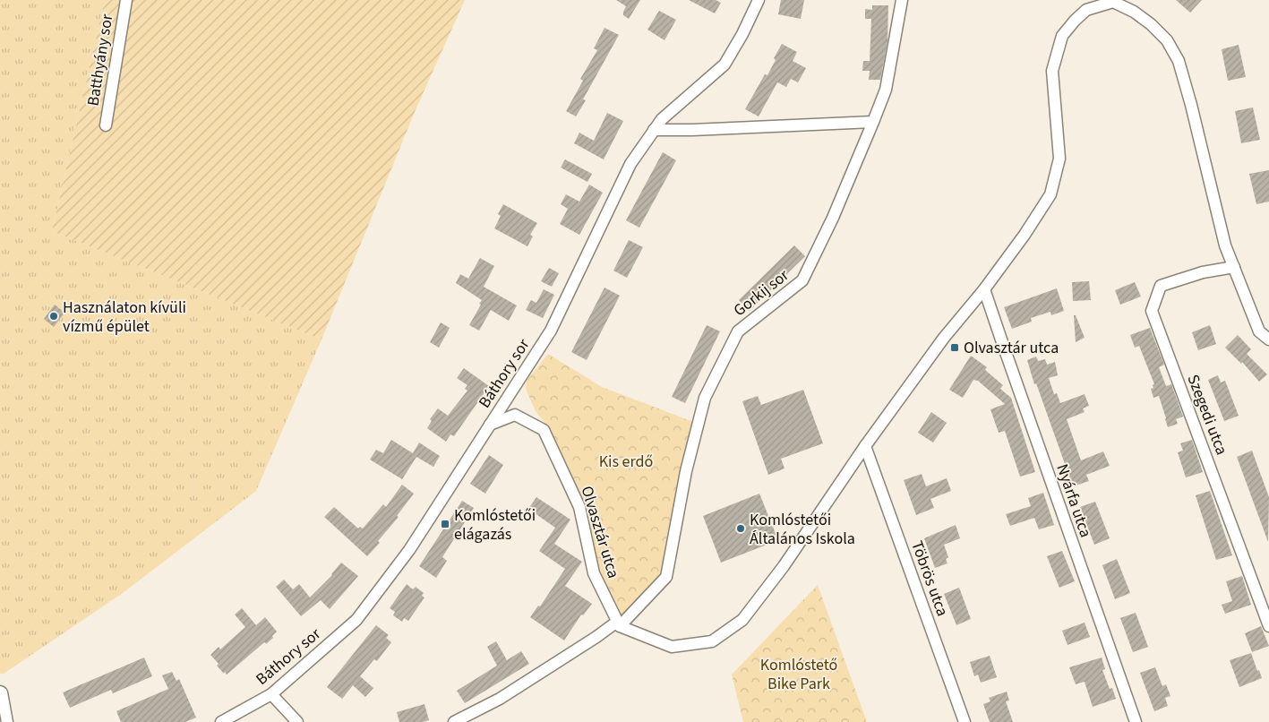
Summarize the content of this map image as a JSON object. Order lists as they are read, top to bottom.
{
  "streets": {
    "street": [
      "Batthyány sor",
      "Gorkij sor",
      "Báthory sor",
      "Szegedi utca",
      "Nyárfa utca",
      "Olvasztár utca",
      "Töbrös utca"
    ]
  },
  "crossings": [
    ["Gorkij sor", "Olvasztár utca"],
    ["Báthory sor", "Olvasztár utca"]
  ],
  "parks": ["Kis erdő", "Komlóstető Bike Park"],
  "places": {
    "other": ["Használaton kívüli vízmű épület", "Komlóstetői Általános Iskola"],
    "transit": ["Olvasztár utca", "Komlóstetői elágazás"]
  }
}
